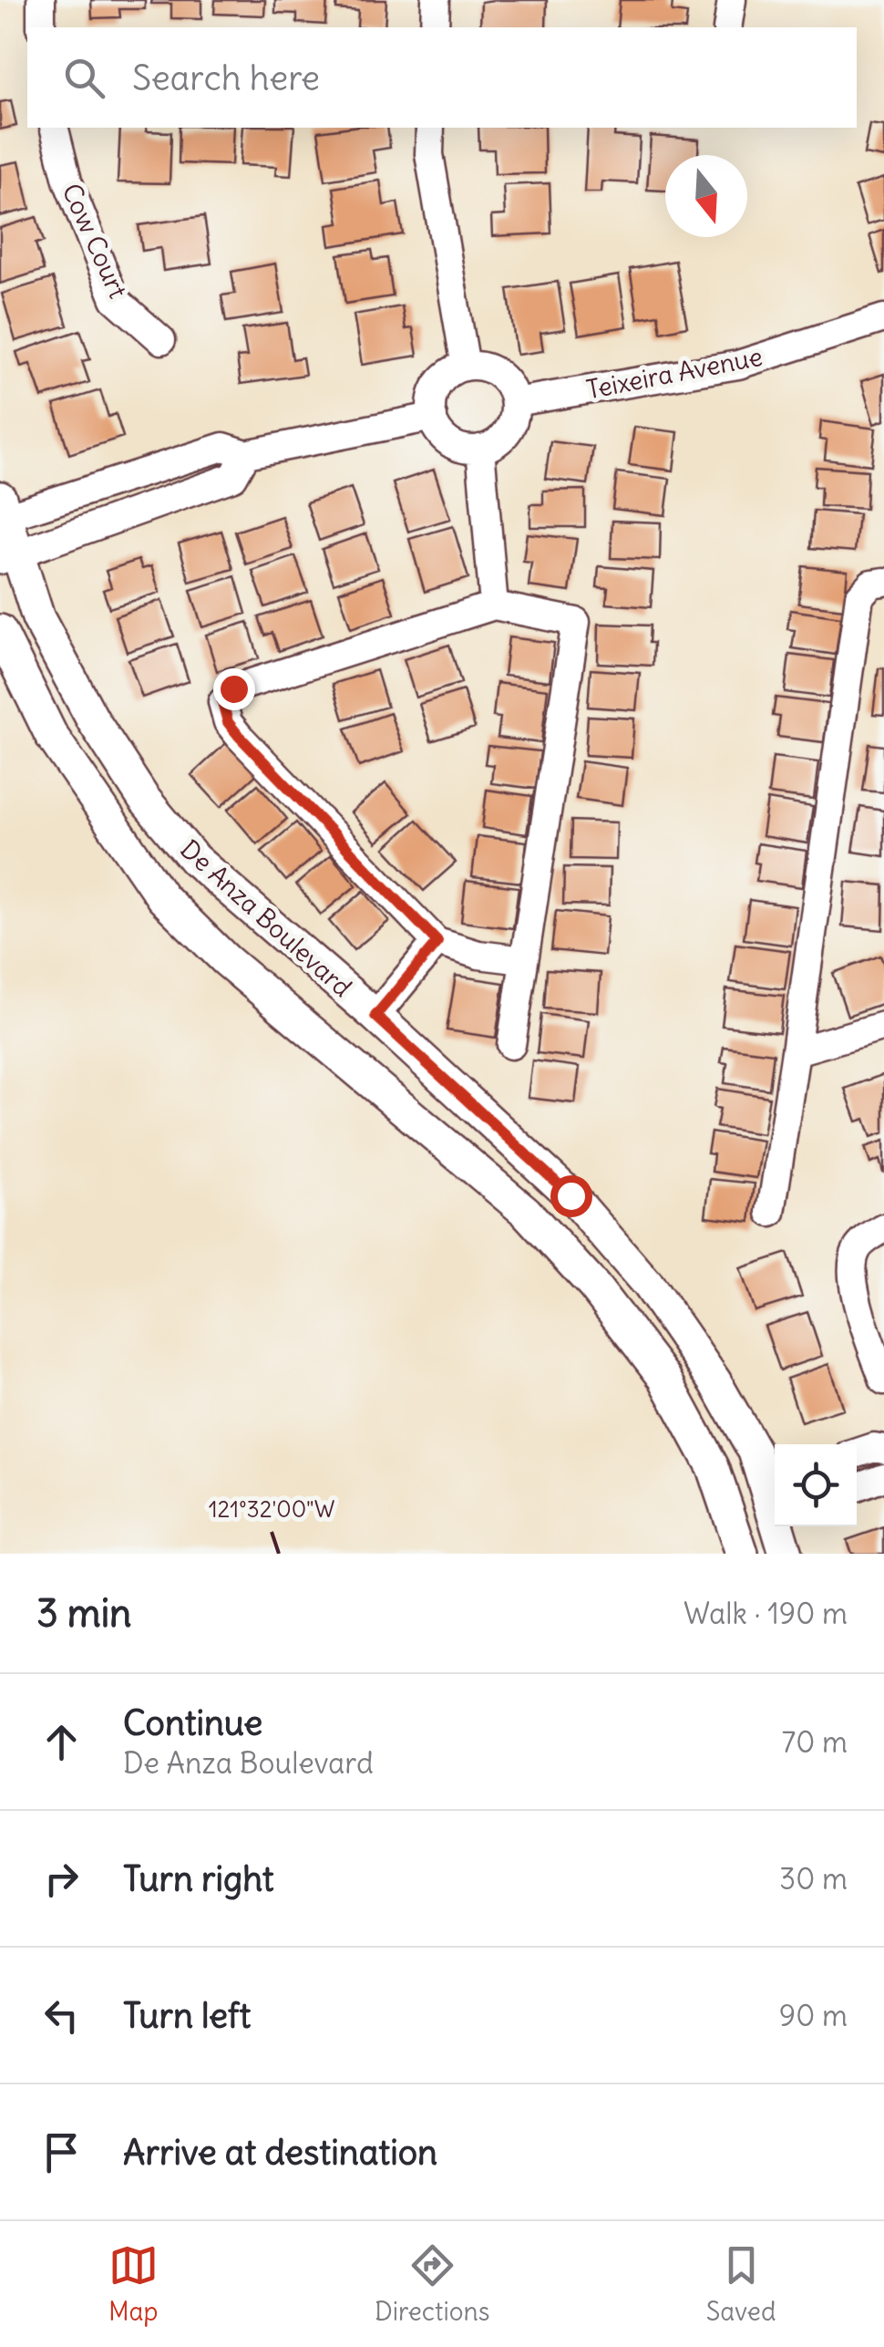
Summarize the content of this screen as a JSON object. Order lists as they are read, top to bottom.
{
  "streets": {
    "street": ["Cow Court", "Teixeira Avenue", "De Anza Boulevard"]
  },
  "north": "bottom",
  "page": {
    "search": "Search here",
    "heading": ["3 min", "Walk · 190 m"],
    "list": [
      ["Continue", "De Anza Boulevard", "70 m"],
      ["Turn right", "30 m"],
      ["Turn left", "90 m"],
      "Arrive at destination"
    ],
    "nav": ["Map", "Directions", "Saved"]
  },
  "coordinates": ["121°32'00\"W"]
}
